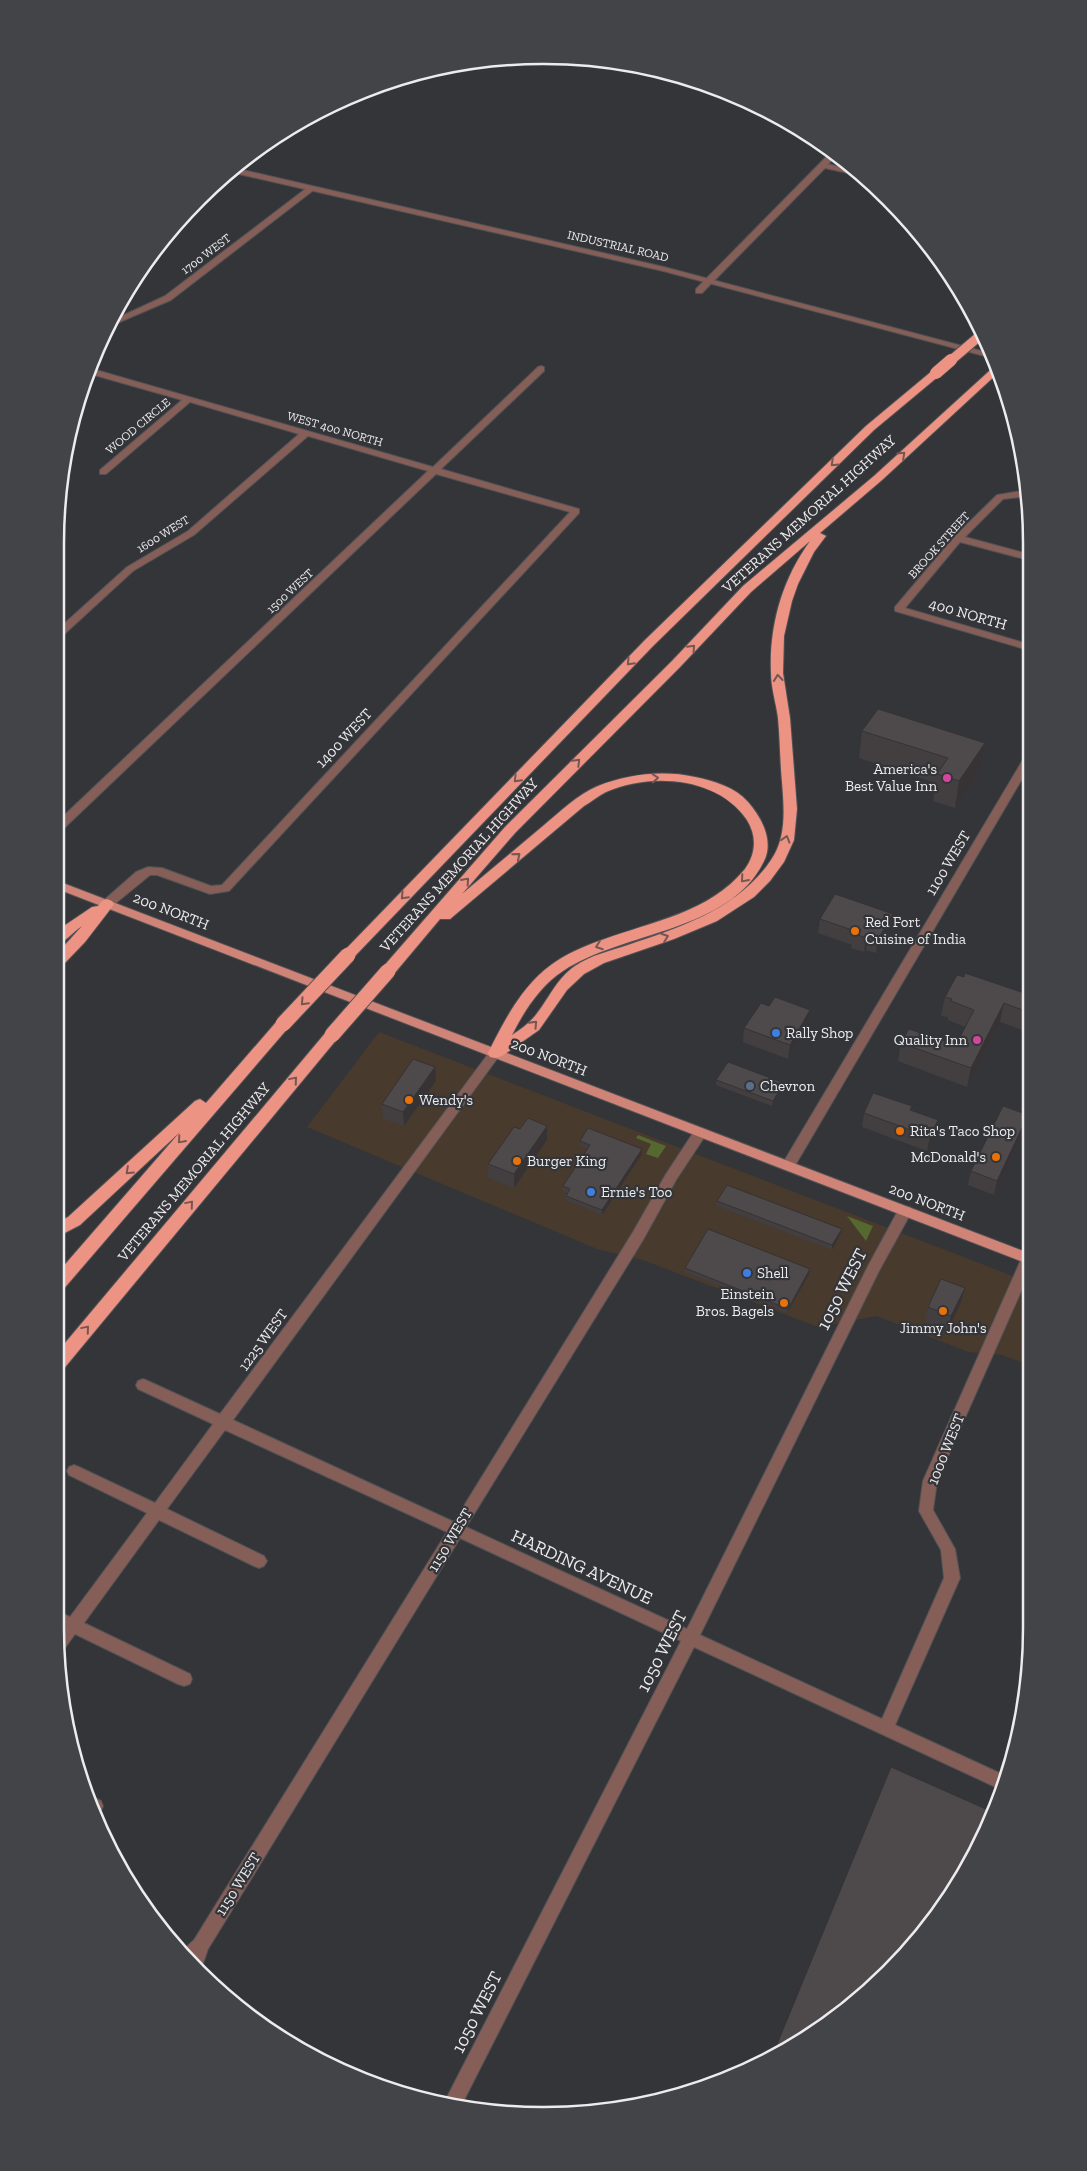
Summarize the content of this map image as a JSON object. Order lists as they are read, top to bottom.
{
  "streets": {
    "highway": ["VETERANS MEMORIAL HIGHWAY"],
    "main road": ["200 NORTH"],
    "street": [
      "INDUSTRIAL ROAD",
      "1700 WEST",
      "WOOD CIRCLE",
      "WEST 400 NORTH",
      "1600 WEST",
      "BROOK STREET",
      "1500 WEST",
      "400 NORTH",
      "1400 WEST",
      "1100 WEST",
      "1050 WEST",
      "1225 WEST",
      "1000 WEST",
      "1150 WEST",
      "HARDING AVENUE"
    ]
  },
  "crossings": [
    ["INDUSTRIAL ROAD", "1700 WEST"],
    ["WOOD CIRCLE", "WEST 400 NORTH"],
    ["WEST 400 NORTH", "1600 WEST"],
    ["WEST 400 NORTH", "1500 WEST"],
    ["WEST 400 NORTH", "1400 WEST"],
    ["BROOK STREET", "400 NORTH"],
    ["1400 WEST", "200 NORTH"],
    ["1100 WEST", "200 NORTH"],
    ["200 NORTH", "1050 WEST"],
    ["200 NORTH", "1225 WEST"],
    ["200 NORTH", "1150 WEST"],
    ["1050 WEST", "HARDING AVENUE"],
    ["1225 WEST", "HARDING AVENUE"],
    ["1000 WEST", "HARDING AVENUE"],
    ["1150 WEST", "HARDING AVENUE"]
  ],
  "places": [
    "America's Best Value Inn",
    "Red Fort Cuisine of India",
    "Rally Shop",
    "Quality Inn",
    "Chevron",
    "Wendy's",
    "Rita's Taco Shop",
    "McDonald's",
    "Burger King",
    "Ernie's Too",
    "Shell",
    "Einstein Bros. Bagels",
    "Jimmy John's"
  ]
}
